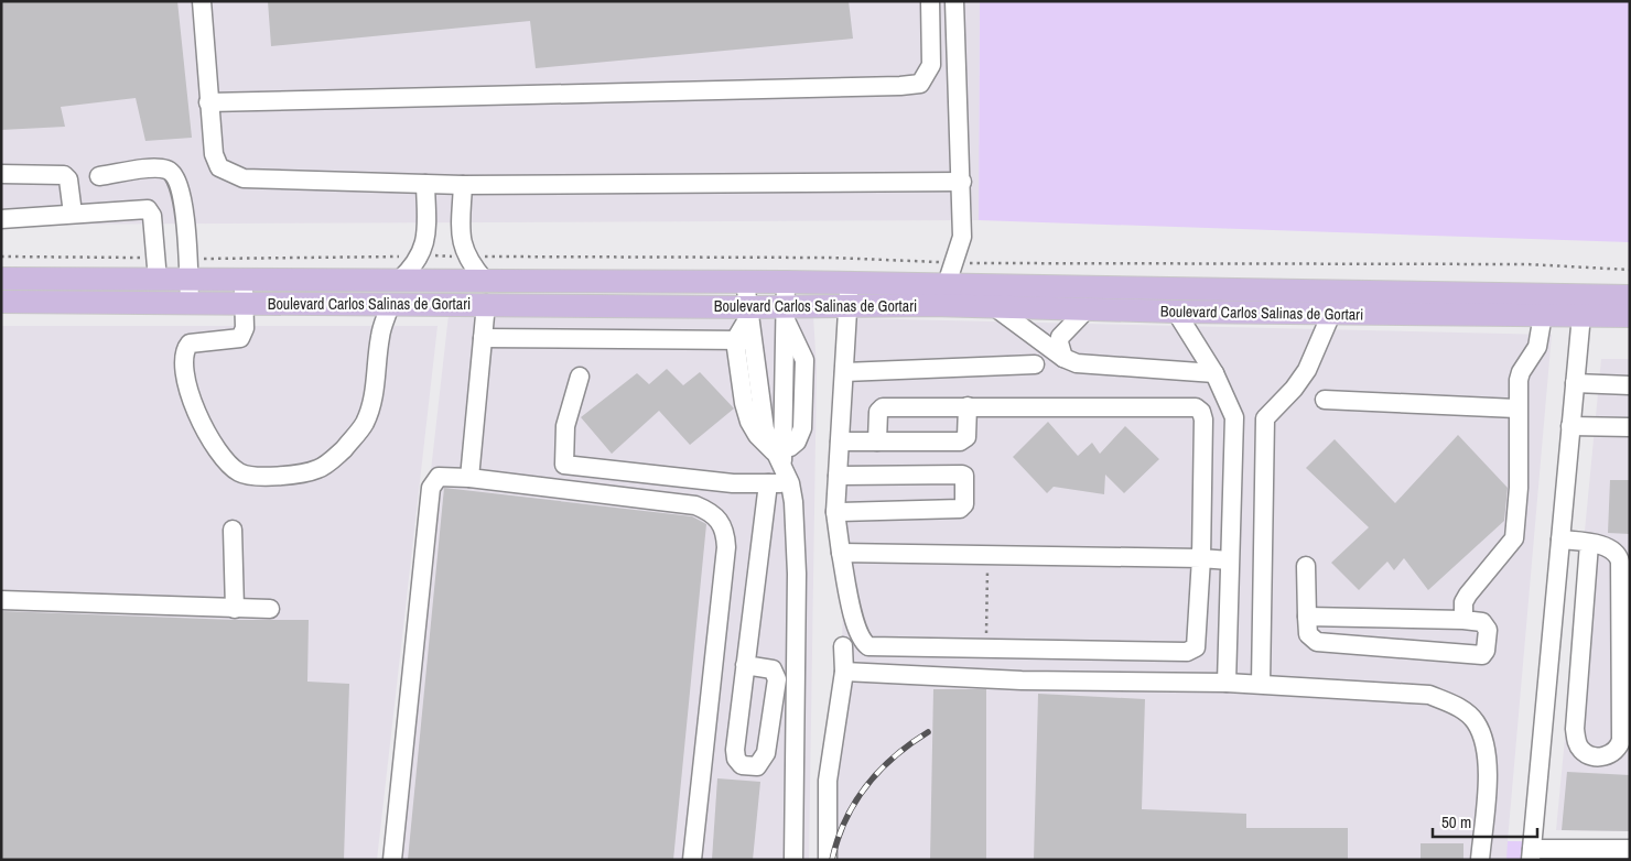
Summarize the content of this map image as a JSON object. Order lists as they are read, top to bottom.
{
  "streets": {
    "main road": ["Boulevard Carlos Salinas de Gortari"]
  },
  "scale_bar": "50 m"
}
